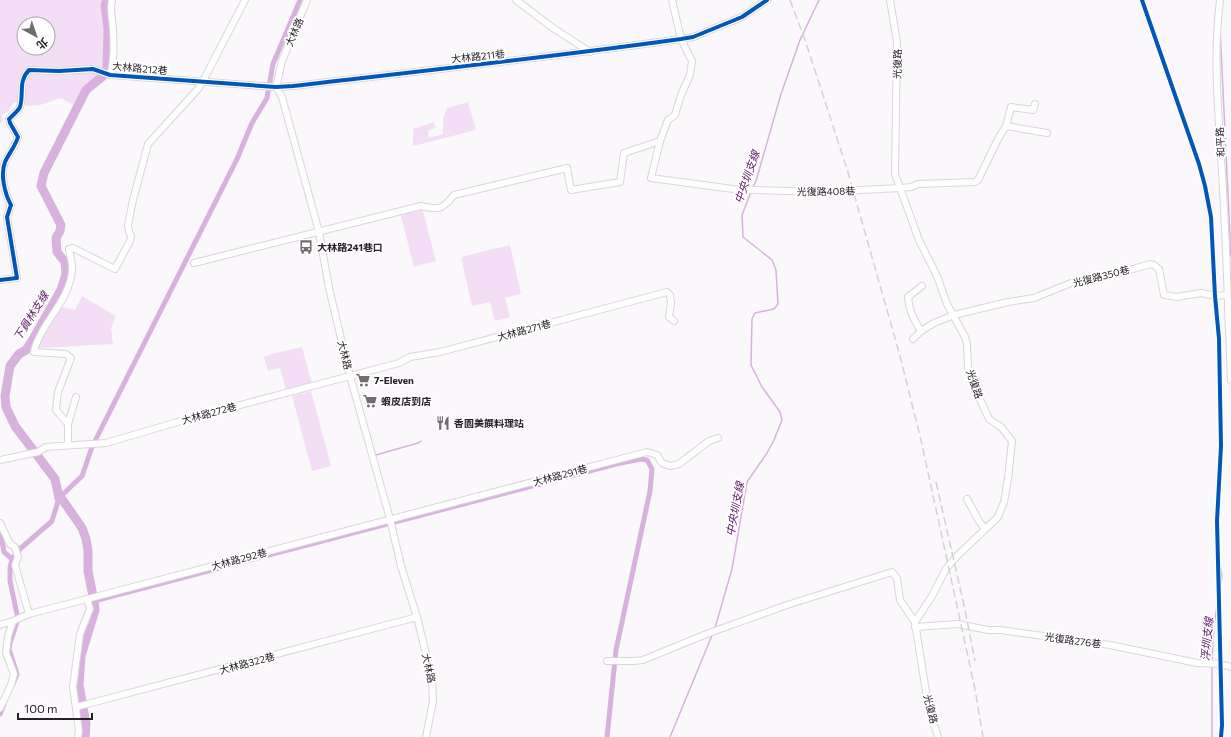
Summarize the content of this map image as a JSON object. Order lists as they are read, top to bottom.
{
  "streets": {
    "street": [
      "大林路",
      "大林路211巷",
      "光復路",
      "大林路212巷",
      "和平路",
      "光復路408巷",
      "光復路350巷",
      "大林路271巷",
      "大林路272巷",
      "大林路291巷",
      "大林路292巷",
      "光復路276巷",
      "大林路322巷"
    ]
  },
  "crossings": [
    ["大林路", "大林路211巷"],
    ["大林路", "大林路212巷"],
    ["大林路", "大林路271巷"],
    ["大林路", "大林路272巷"],
    ["大林路", "大林路291巷"],
    ["大林路", "大林路292巷"],
    ["大林路", "大林路322巷"],
    ["大林路211巷", "大林路212巷"],
    ["光復路", "光復路408巷"],
    ["光復路", "光復路350巷"],
    ["光復路", "光復路276巷"],
    ["和平路", "光復路350巷"],
    ["大林路271巷", "大林路272巷"],
    ["大林路291巷", "大林路292巷"]
  ],
  "water": ["中央圳支線", "下員林支線", "浮圳支線"],
  "places": {
    "bus stop": ["大林路241巷口"],
    "supermarket": ["7-Eleven", "蝦皮店到店"],
    "restaurant": ["香園美饌料理站"]
  },
  "scale_bar": "100 m",
  "north": "bottom right"
}
